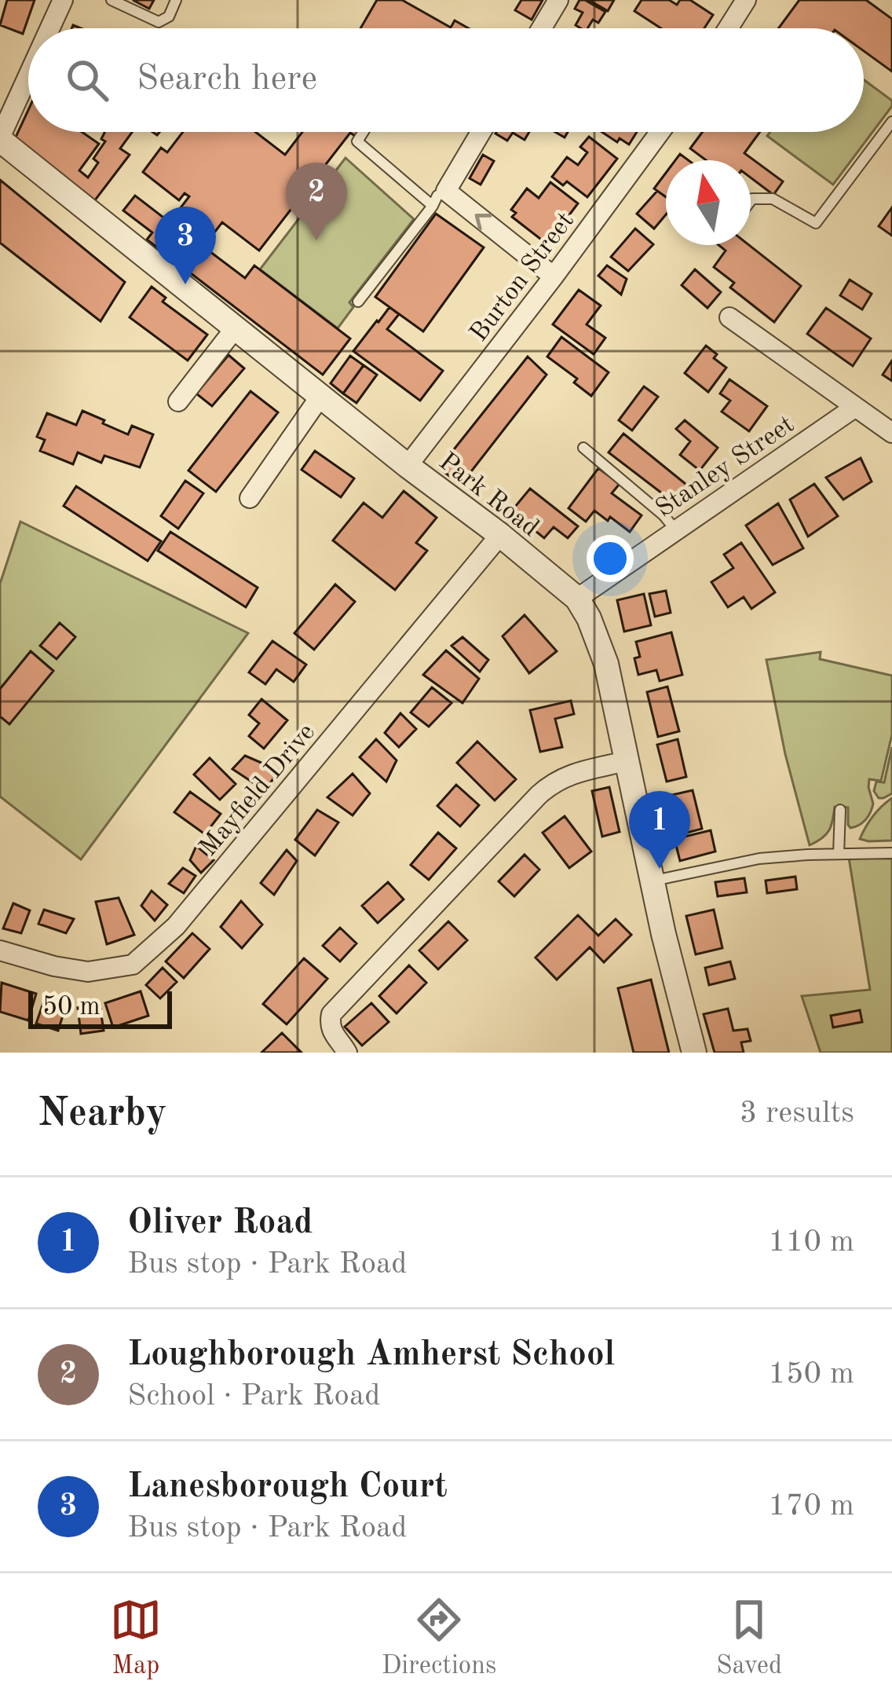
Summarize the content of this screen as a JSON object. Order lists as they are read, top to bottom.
{
  "streets": {
    "street": [
      "Burton Street",
      "Stanley Street",
      "Park Road",
      "Mayfield Drive"
    ]
  },
  "crossings": [
    ["Burton Street", "Park Road"],
    ["Stanley Street", "Park Road"],
    ["Park Road", "Mayfield Drive"]
  ],
  "scale_bar": "50 m",
  "north": "top",
  "page": {
    "search": "Search here",
    "pins": ["2", "3", "1"],
    "scale": "50 m",
    "heading": ["Nearby", "3 results"],
    "list": [
      {
        "mark": "1",
        "name": "Oliver Road",
        "note": "Bus stop · Park Road",
        "value": "110 m"
      },
      {
        "mark": "2",
        "name": "Loughborough Amherst School",
        "note": "School · Park Road",
        "value": "150 m"
      },
      {
        "mark": "3",
        "name": "Lanesborough Court",
        "note": "Bus stop · Park Road",
        "value": "170 m"
      }
    ],
    "nav": ["Map", "Directions", "Saved"]
  }
}
